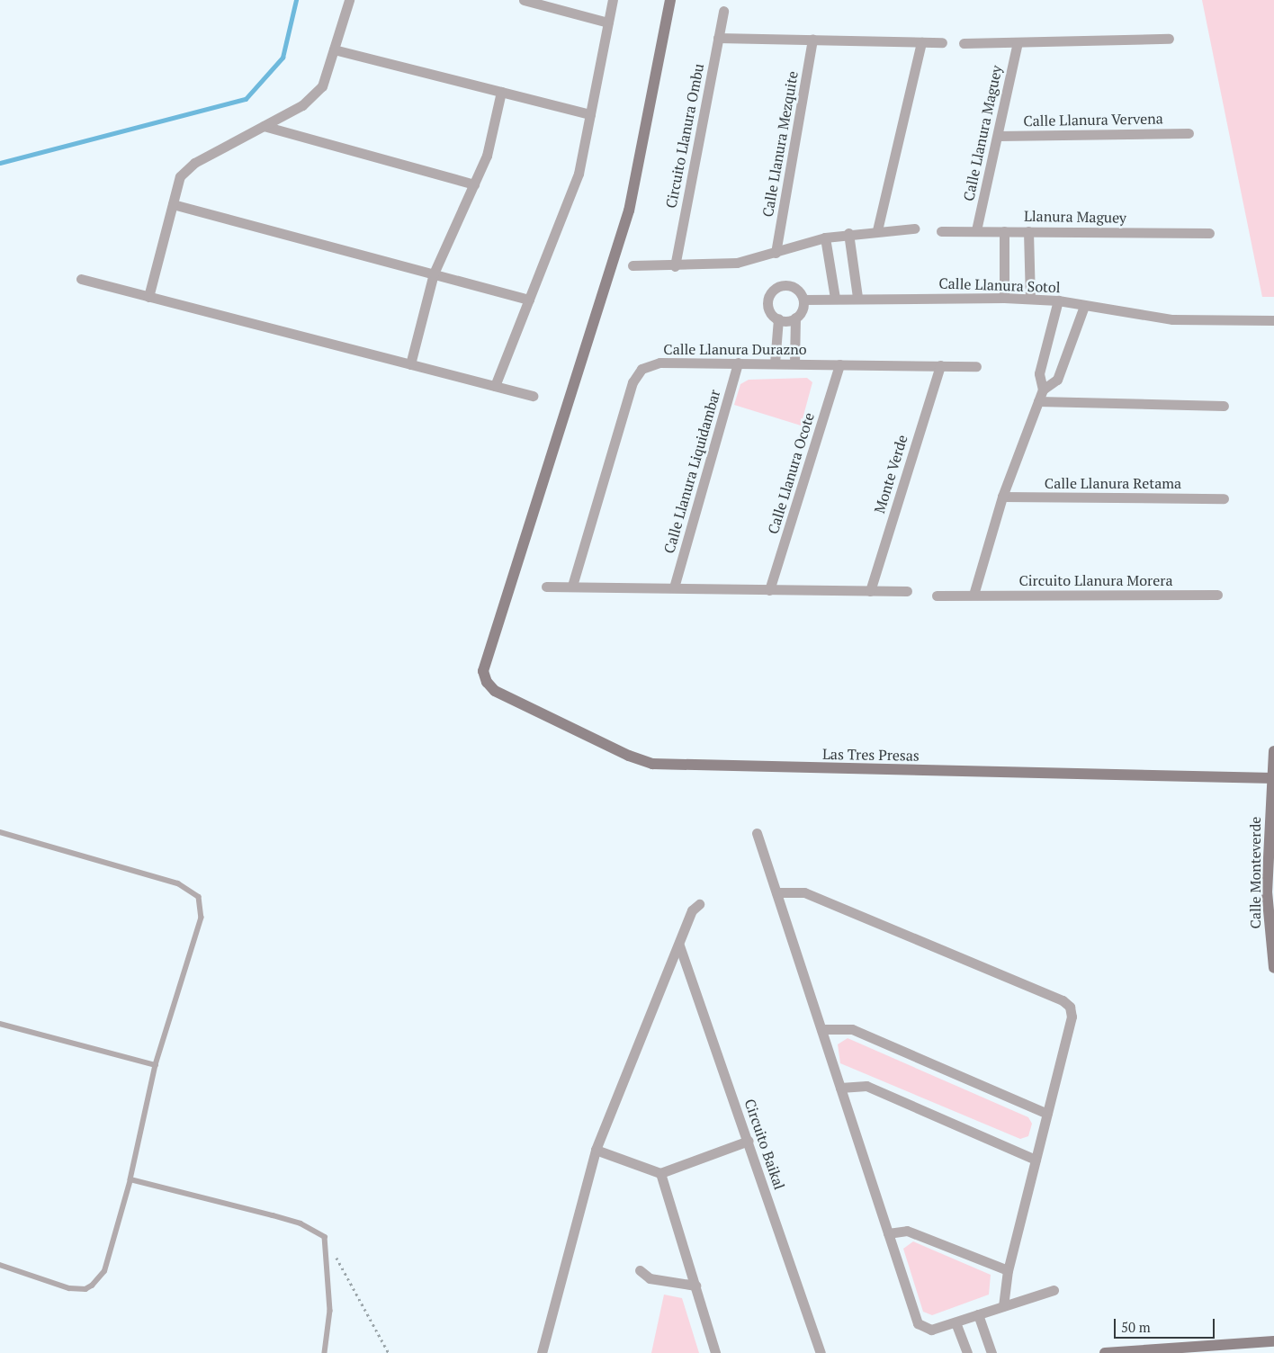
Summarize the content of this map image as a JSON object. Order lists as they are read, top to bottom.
{
  "streets": {
    "main road": ["Las Tres Presas", "Calle Monteverde"],
    "street": [
      "Calle Llanura Vervena",
      "Calle Llanura Maguey",
      "Circuito Llanura Ombu",
      "Calle Llanura Mezquite",
      "Llanura Maguey",
      "Calle Llanura Sotol",
      "Calle Llanura Durazno",
      "Calle Llanura Liquidambar",
      "Calle Llanura Ocote",
      "Monte Verde",
      "Calle Llanura Retama",
      "Circuito Llanura Morera",
      "Circuito Baikal"
    ]
  },
  "crossings": [
    ["Calle Llanura Vervena", "Calle Llanura Maguey"],
    ["Calle Llanura Maguey", "Llanura Maguey"],
    ["Calle Llanura Durazno", "Calle Llanura Liquidambar"],
    ["Calle Llanura Durazno", "Calle Llanura Ocote"],
    ["Calle Llanura Durazno", "Monte Verde"],
    ["Las Tres Presas", "Calle Monteverde"]
  ],
  "scale_bar": "50 m"
}
